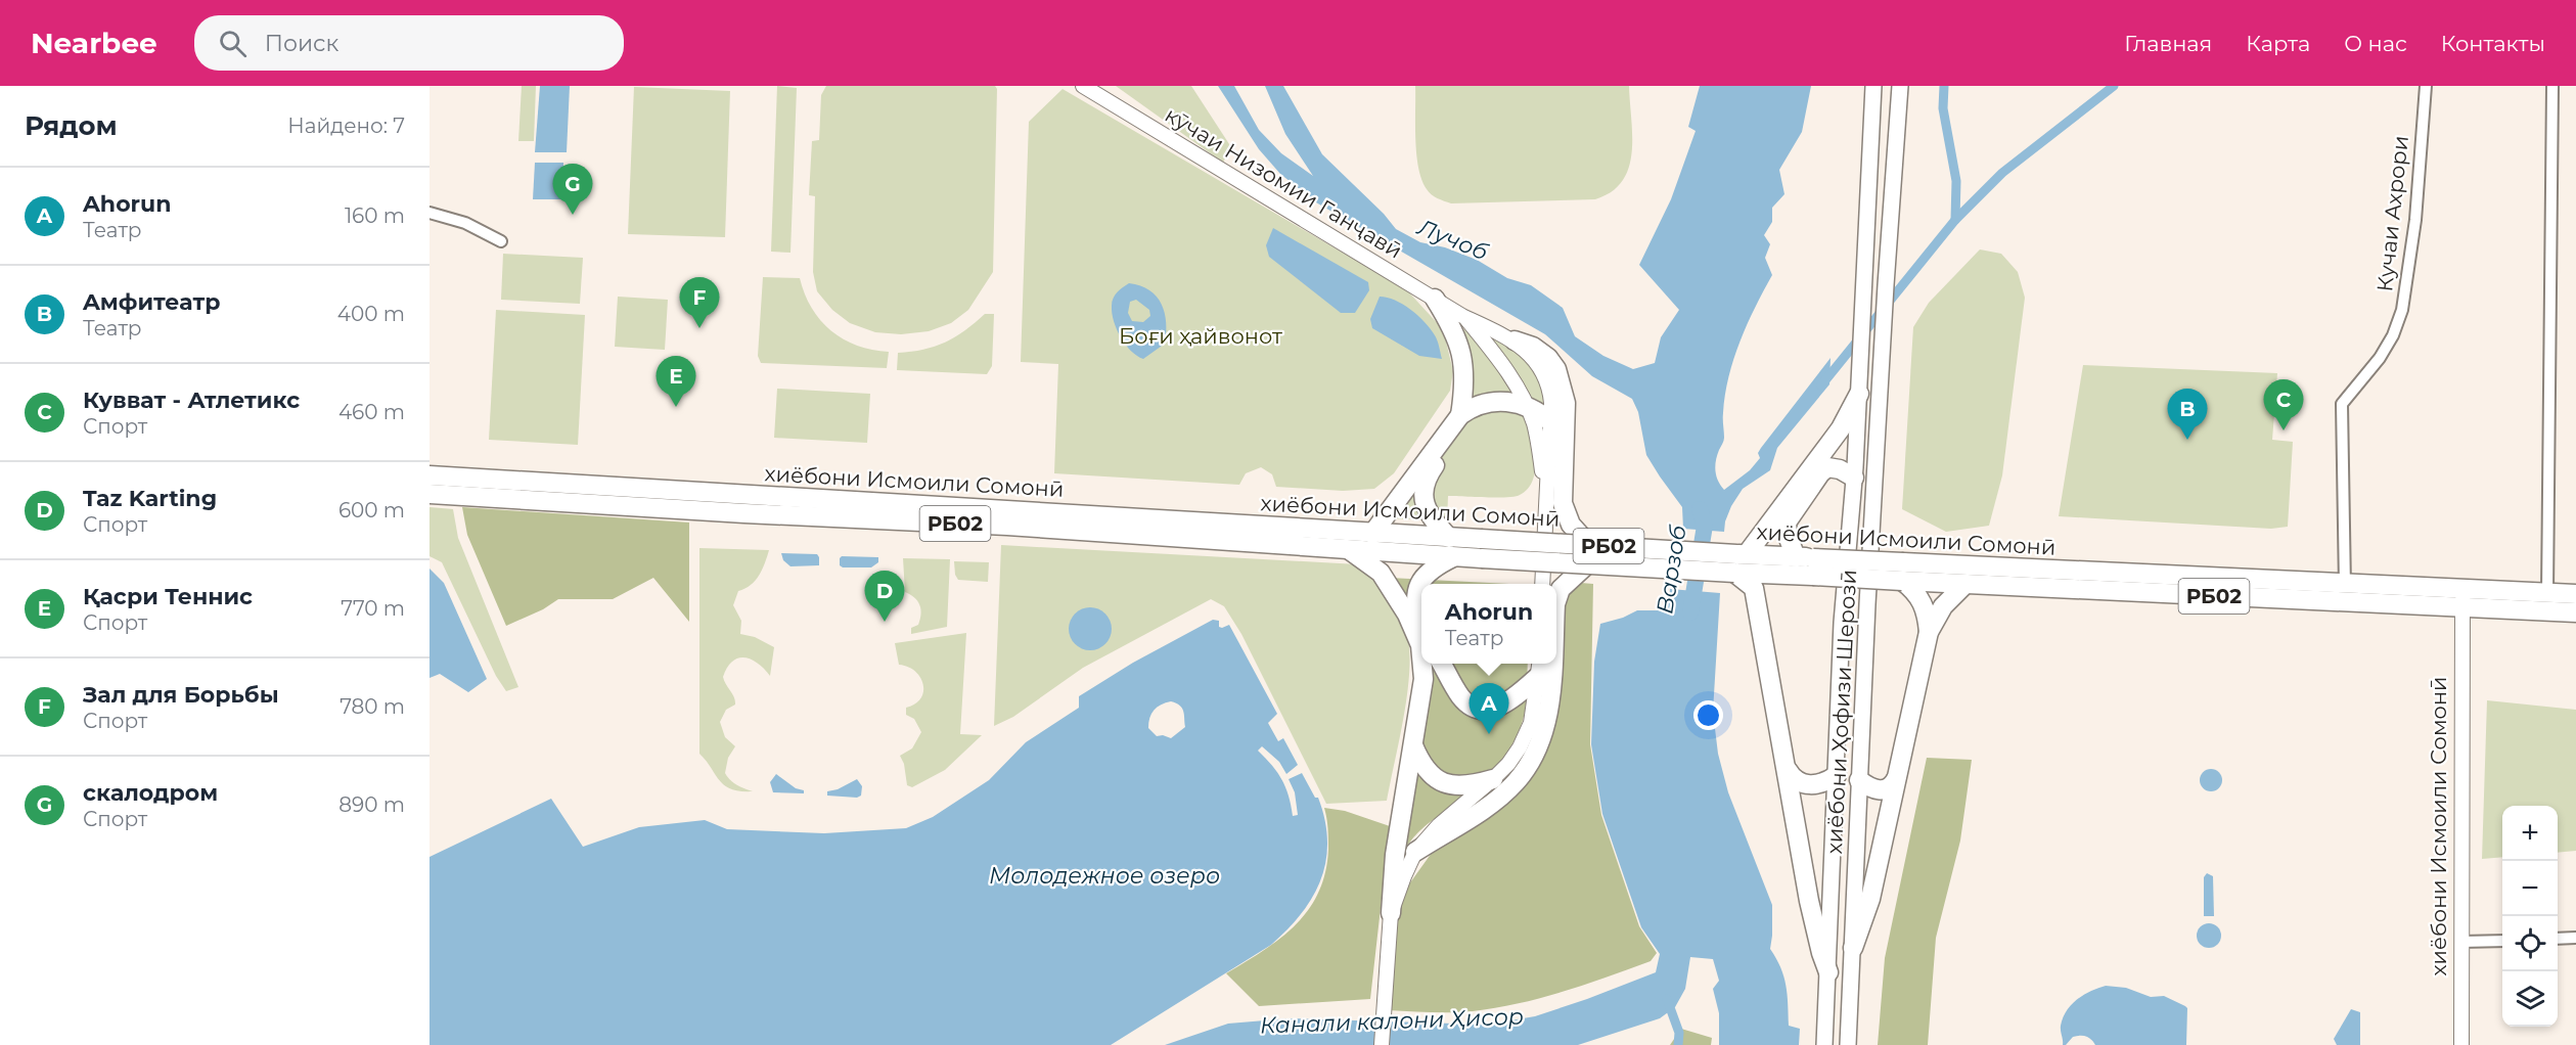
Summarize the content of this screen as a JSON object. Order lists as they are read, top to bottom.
{
  "streets": {
    "highway": ["хиёбони Исмоили Сомонӣ", "РБ02"],
    "main road": ["хиёбони Ҳофизи Шерозӣ"],
    "street": ["кӯчаи Низомии Ганҷавӣ", "Кучаи Ахрори"]
  },
  "crossings": [
    ["Кучаи Ахрори", "хиёбони Исмоили Сомонӣ"]
  ],
  "water": [
    "Лучоб",
    "Варзоб",
    "Молодежное озеро",
    "Канали калони Ҳисор"
  ],
  "parks": ["Боғи ҳайвонот"],
  "page": {
    "header": "Nearbee",
    "search": "Поиск",
    "nav": [
      "Главная",
      "Карта",
      "О нас",
      "Контакты"
    ],
    "heading": ["Рядом", "Найдено: 7"],
    "pins": [
      "G",
      "F",
      "E",
      "C",
      "B",
      "D",
      "A"
    ],
    "list": [
      {
        "mark": "A",
        "name": "Ahorun",
        "note": "Театр",
        "value": "160 m"
      },
      {
        "mark": "B",
        "name": "Aмфитеатр",
        "note": "Театр",
        "value": "400 m"
      },
      {
        "mark": "C",
        "name": "Кувват - Атлетикс",
        "note": "Спорт",
        "value": "460 m"
      },
      {
        "mark": "D",
        "name": "Taz Karting",
        "note": "Спорт",
        "value": "600 m"
      },
      {
        "mark": "E",
        "name": "Қасри Теннис",
        "note": "Спорт",
        "value": "770 m"
      },
      {
        "mark": "F",
        "name": "Зал для Борьбы",
        "note": "Спорт",
        "value": "780 m"
      },
      {
        "mark": "G",
        "name": "скалодром",
        "note": "Спорт",
        "value": "890 m"
      }
    ],
    "popup": ["Ahorun", "Театр"],
    "map_buttons": ["+", "−"]
  }
}
